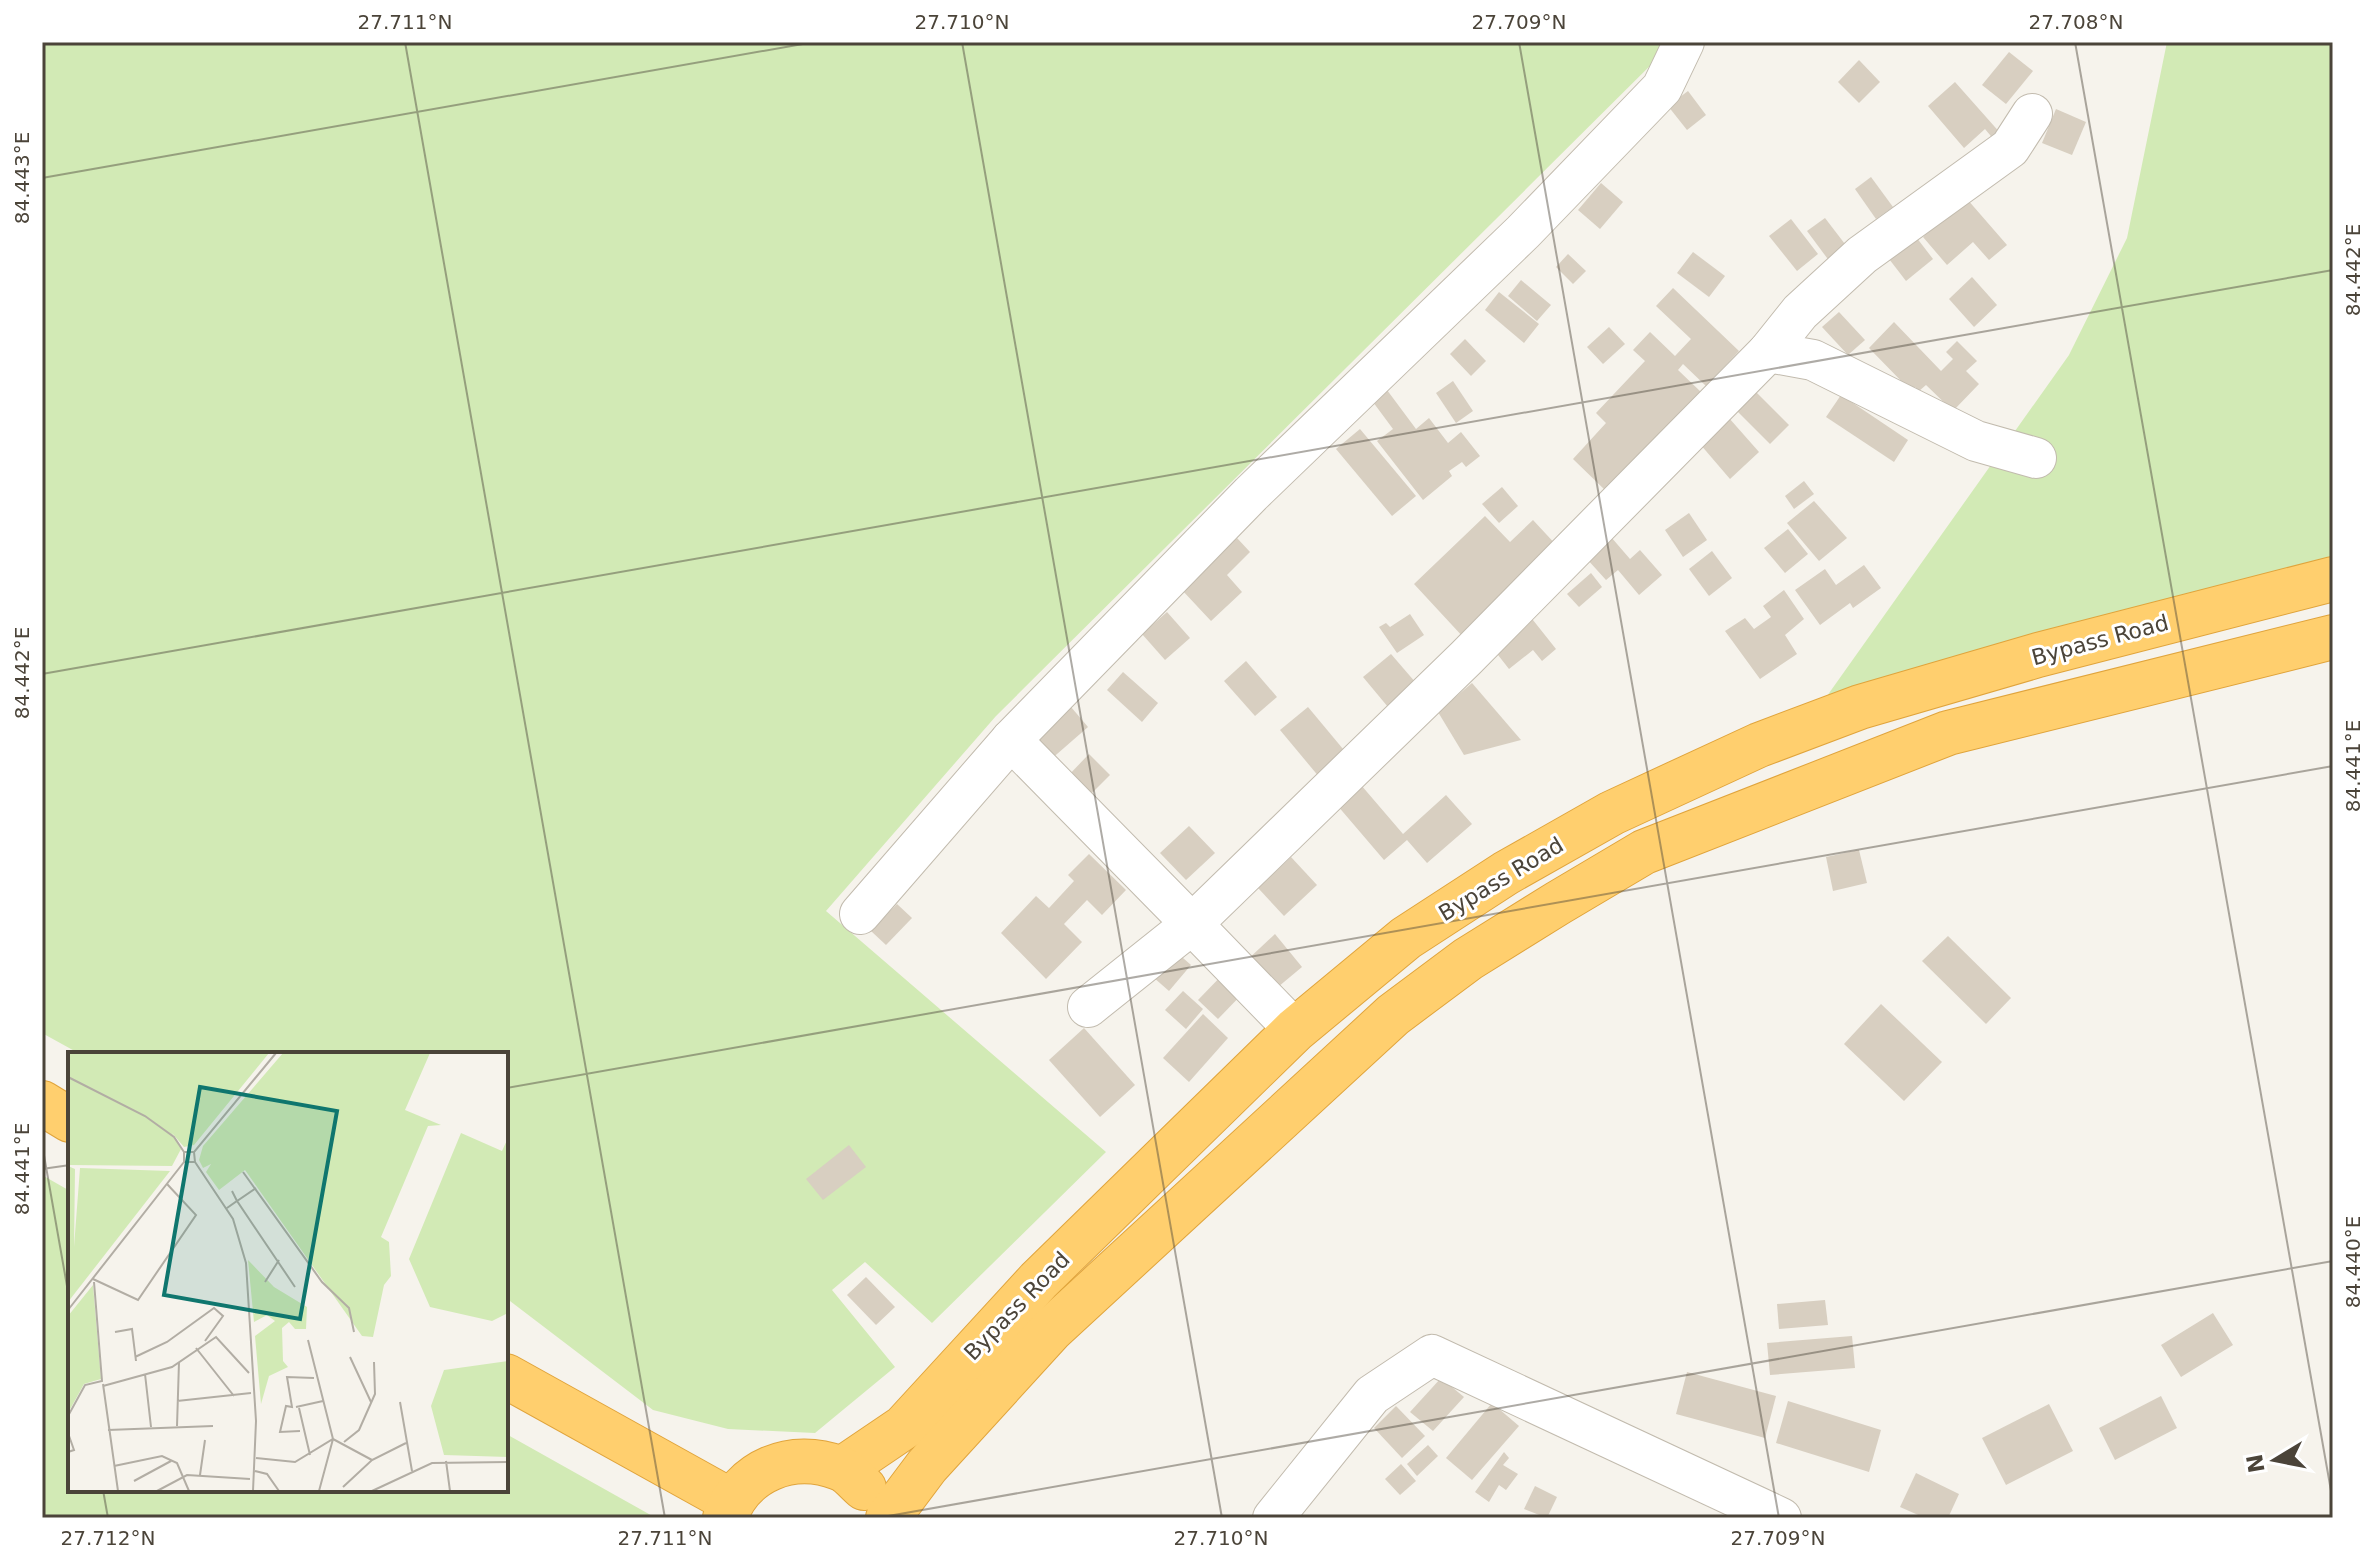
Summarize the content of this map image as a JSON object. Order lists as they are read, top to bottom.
{
  "streets": {
    "highway": ["Bypass Road"]
  },
  "north": "left",
  "coordinates": [
    "27.711°N",
    "27.710°N",
    "27.709°N",
    "27.708°N",
    "84.443°E",
    "84.442°E",
    "84.441°E",
    "84.440°E",
    "27.712°N"
  ]
}
